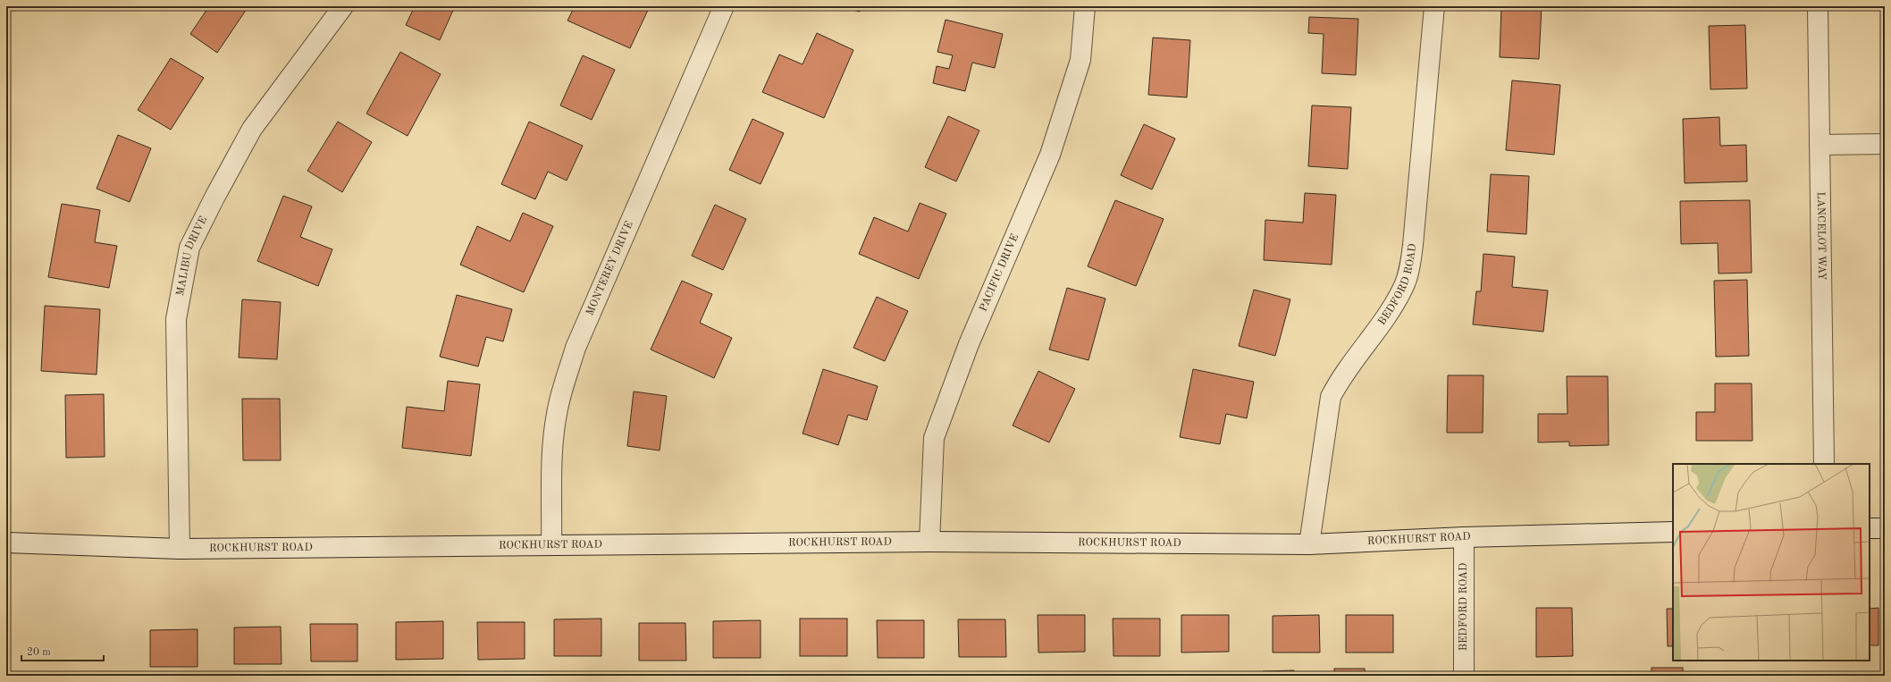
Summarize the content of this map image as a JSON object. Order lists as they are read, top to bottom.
{
  "streets": {
    "street": [
      "LANCELOT WAY",
      "MALIBU DRIVE",
      "MONTEREY DRIVE",
      "PACIFIC DRIVE",
      "BEDFORD ROAD",
      "ROCKHURST ROAD"
    ]
  },
  "crossings": [
    ["MALIBU DRIVE", "ROCKHURST ROAD"],
    ["MONTEREY DRIVE", "ROCKHURST ROAD"],
    ["PACIFIC DRIVE", "ROCKHURST ROAD"],
    ["BEDFORD ROAD", "ROCKHURST ROAD"]
  ],
  "scale_bar": "20 m"
}
